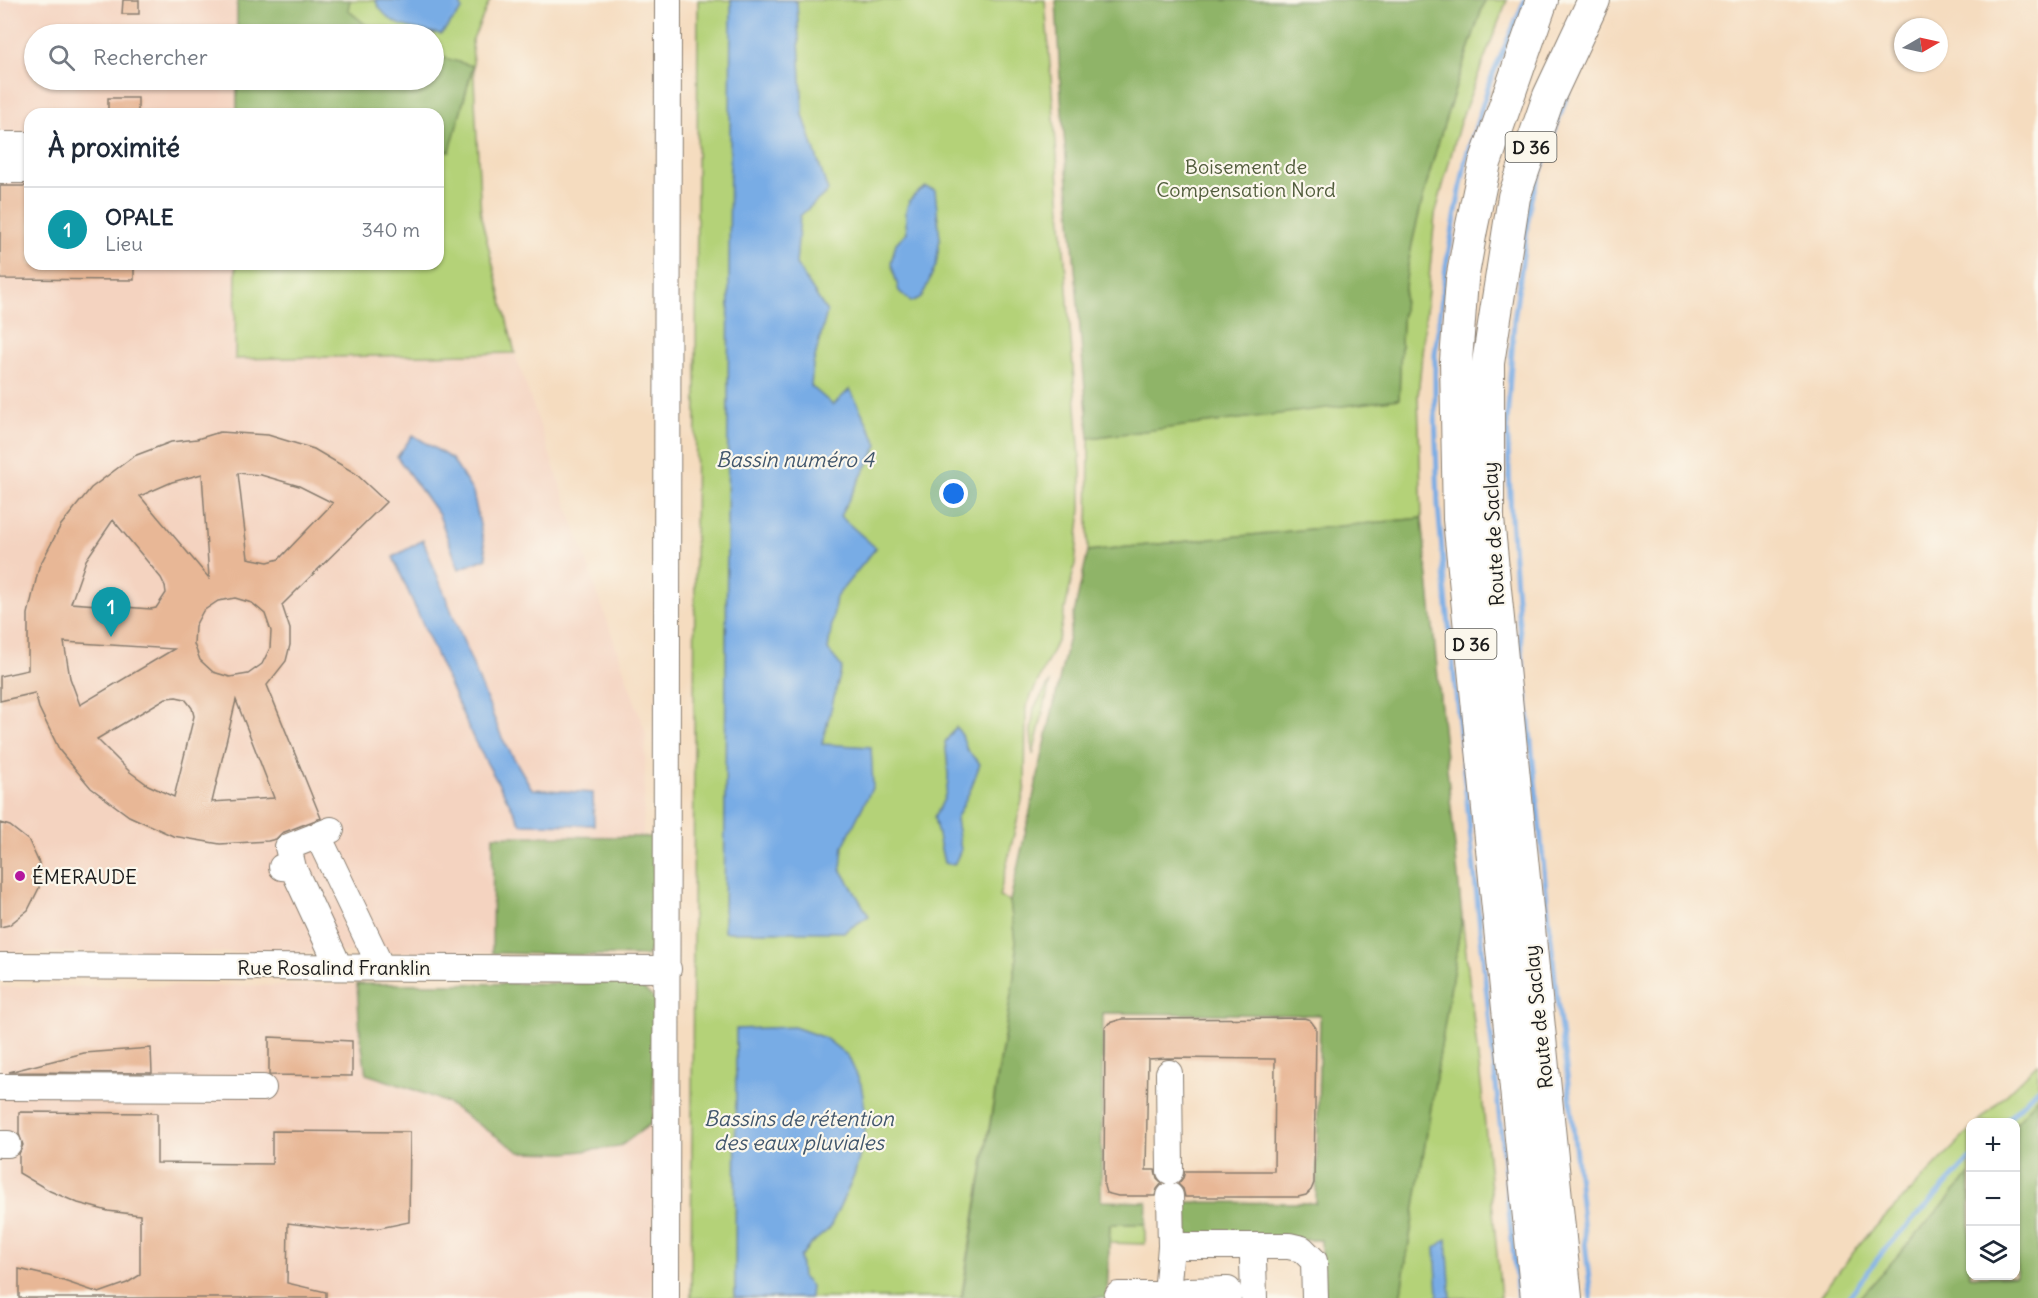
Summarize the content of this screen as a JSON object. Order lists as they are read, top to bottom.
{
  "streets": {
    "main road": ["D 36", "Route de Saclay"],
    "street": ["Rue Rosalind Franklin"]
  },
  "water": ["Bassin numéro 4", "Bassins de rétention des eaux pluviales"],
  "parks": ["Boisement de Compensation Nord"],
  "places": ["ÉMERAUDE"],
  "north": "right",
  "page": {
    "search": "Rechercher",
    "heading": "À proximité",
    "list": [
      {
        "mark": "1",
        "name": "OPALE",
        "note": "Lieu",
        "value": "340 m"
      }
    ],
    "pins": "1",
    "map_buttons": ["+", "−"]
  }
}
